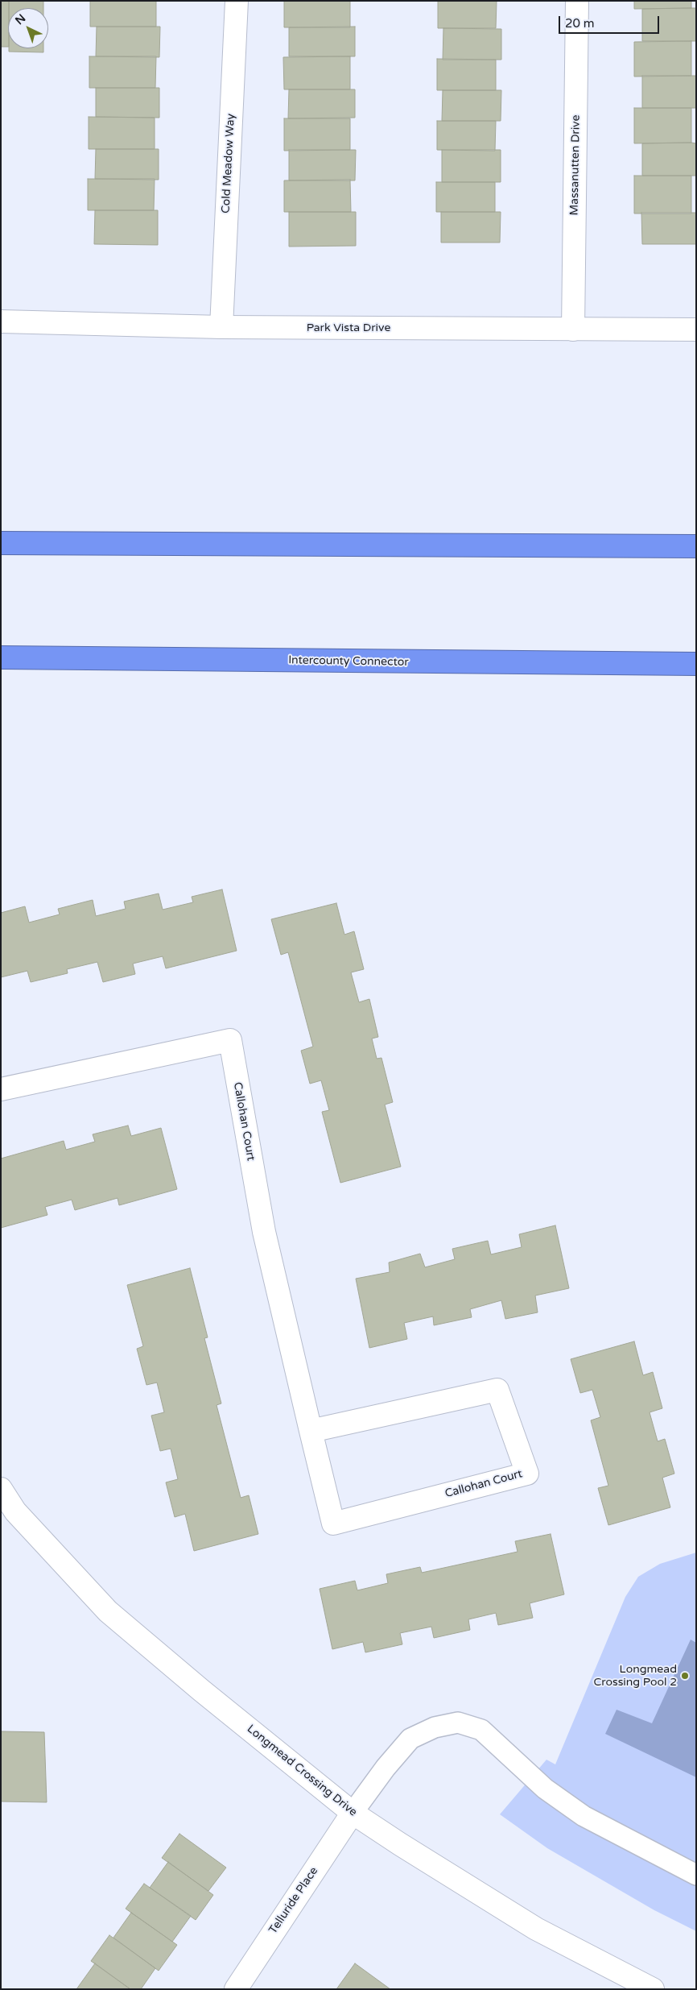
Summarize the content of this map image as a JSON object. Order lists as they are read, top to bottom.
{
  "streets": {
    "highway": ["Intercounty Connector"],
    "street": [
      "Cold Meadow Way",
      "Massanutten Drive",
      "Park Vista Drive",
      "Callohan Court",
      "Longmead Crossing Drive",
      "Telluride Place"
    ]
  },
  "crossings": [
    ["Cold Meadow Way", "Park Vista Drive"],
    ["Massanutten Drive", "Park Vista Drive"],
    ["Longmead Crossing Drive", "Telluride Place"]
  ],
  "places": ["Longmead Crossing Pool 2"],
  "scale_bar": "20 m",
  "north": "top left"
}
